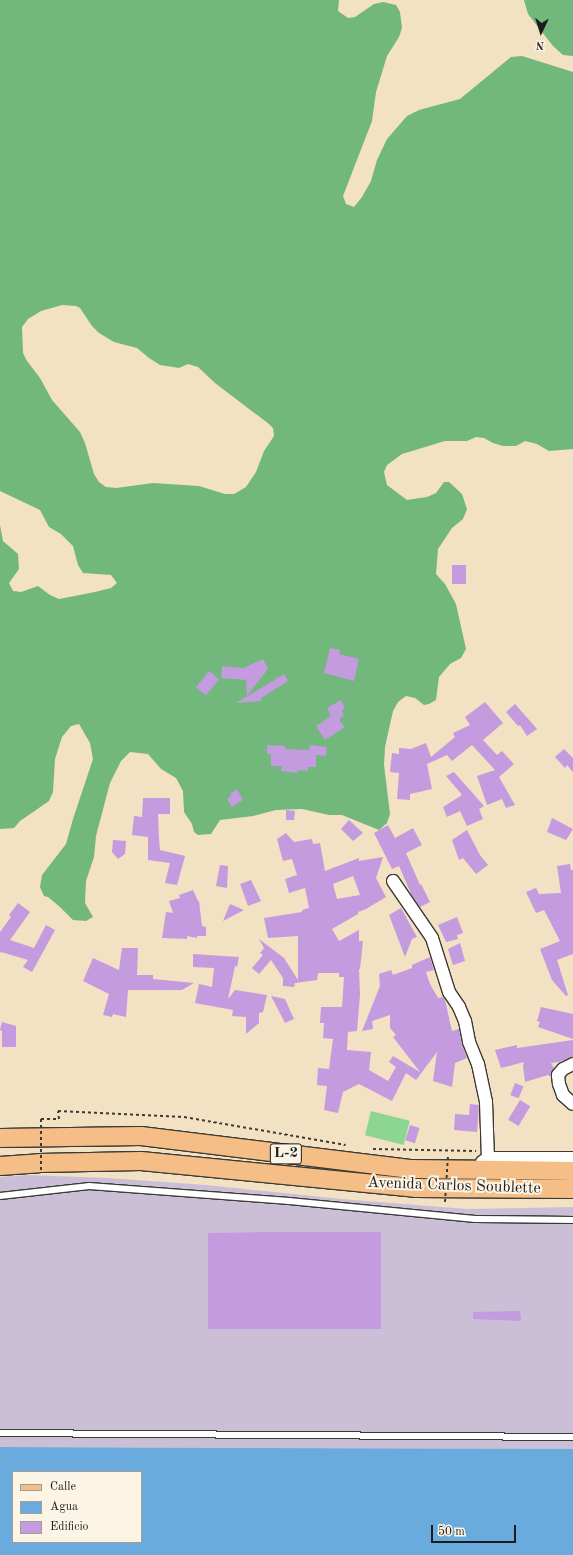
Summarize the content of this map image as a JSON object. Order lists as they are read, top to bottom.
{
  "streets": {
    "main road": ["L-2", "Avenida Carlos Soublette"]
  },
  "legend": ["Calle", "Agua", "Edificio"],
  "scale_bar": "50 m",
  "north": "bottom"
}
